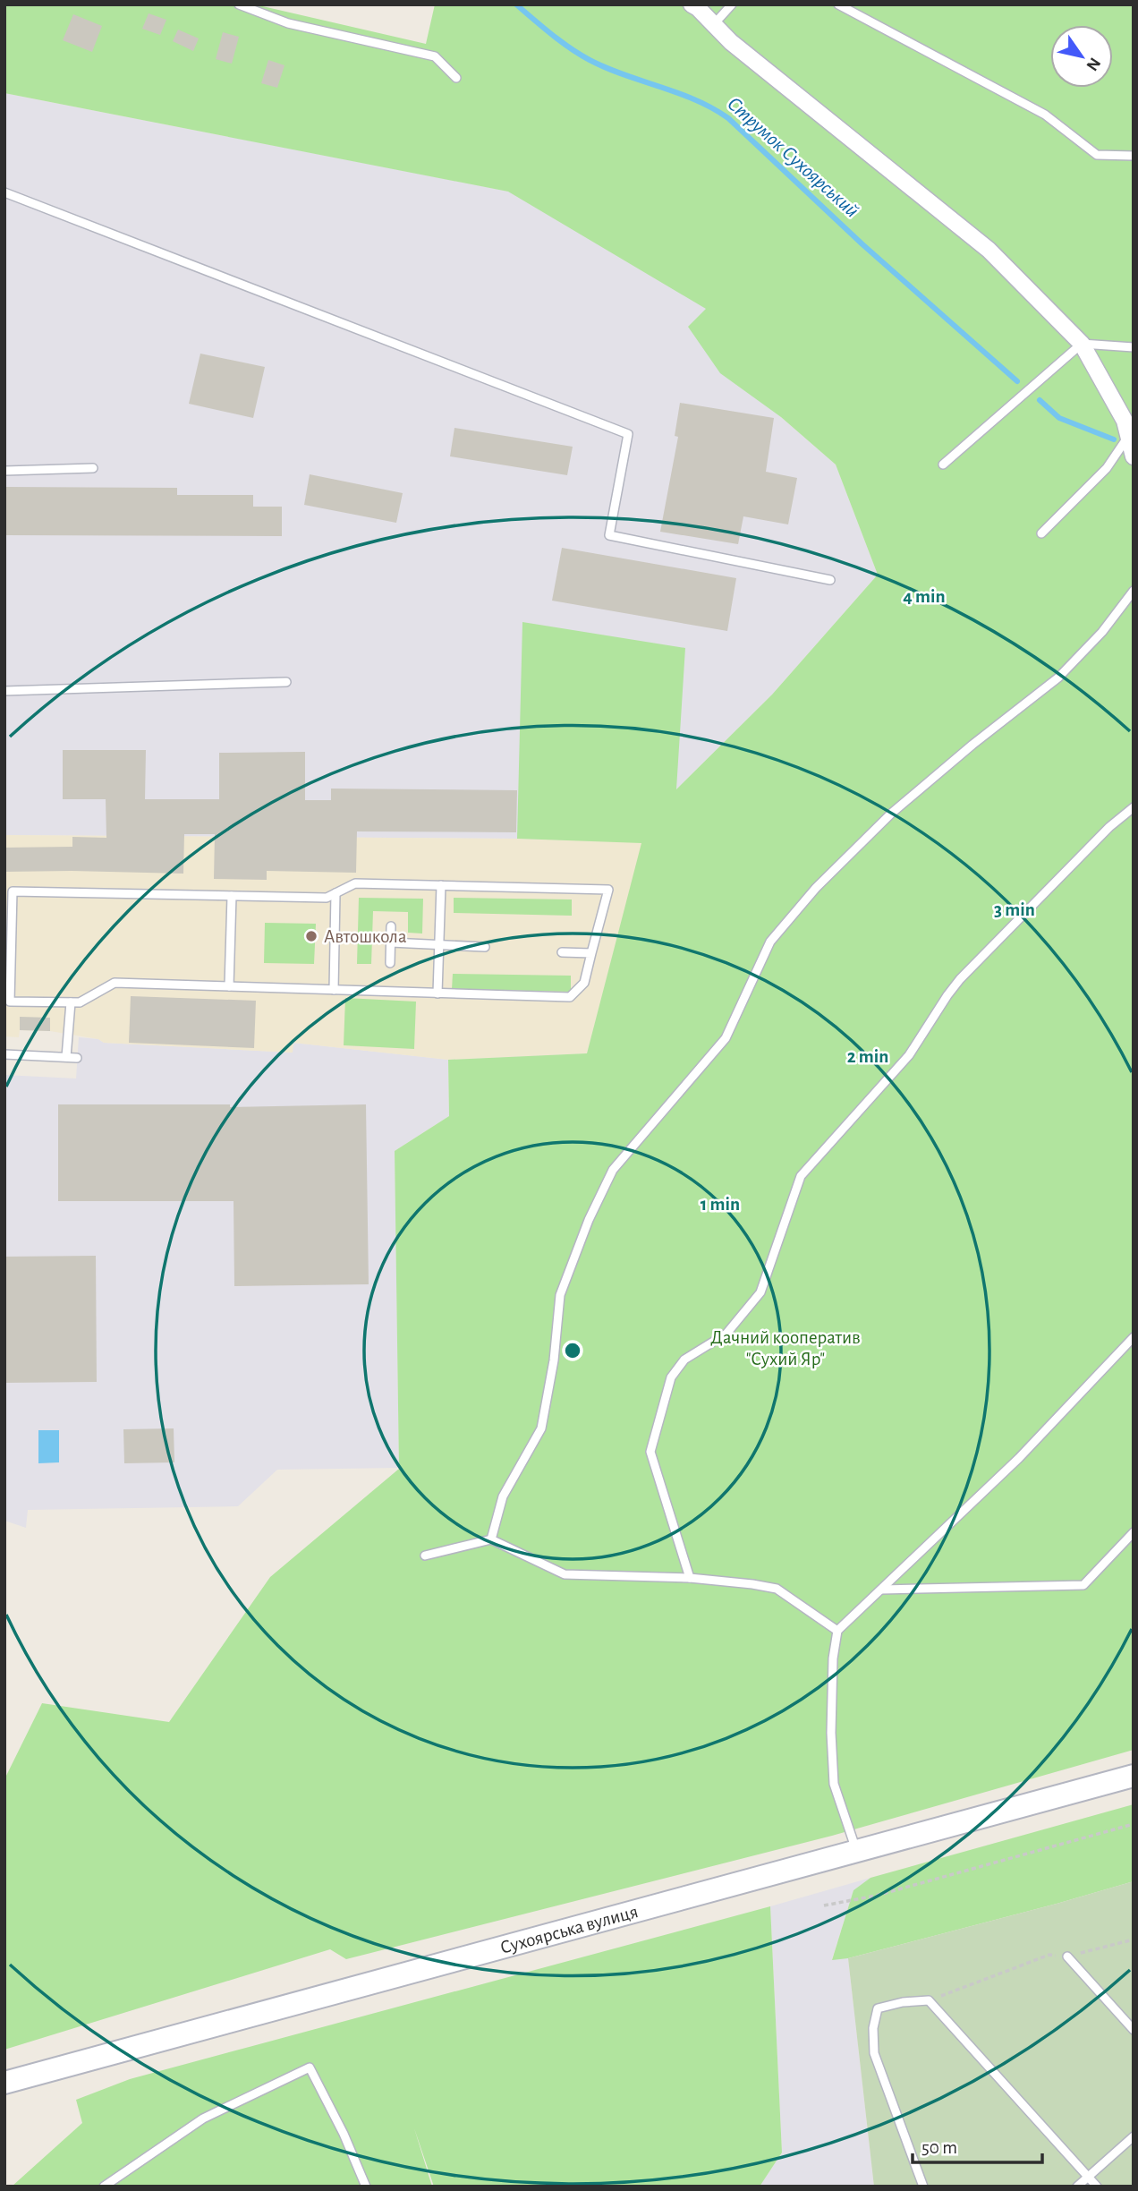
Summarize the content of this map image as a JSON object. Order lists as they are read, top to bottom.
{
  "streets": {
    "street": ["Сухоярська вулиця"]
  },
  "water": ["Струмок Сухоярський"],
  "parks": ["Дачний кооператив \"Сухий Яр\""],
  "places": ["Автошкола"],
  "scale_bar": "50 m",
  "north": "bottom right",
  "rings": [
    "4 min",
    "3 min",
    "2 min",
    "1 min"
  ]
}
